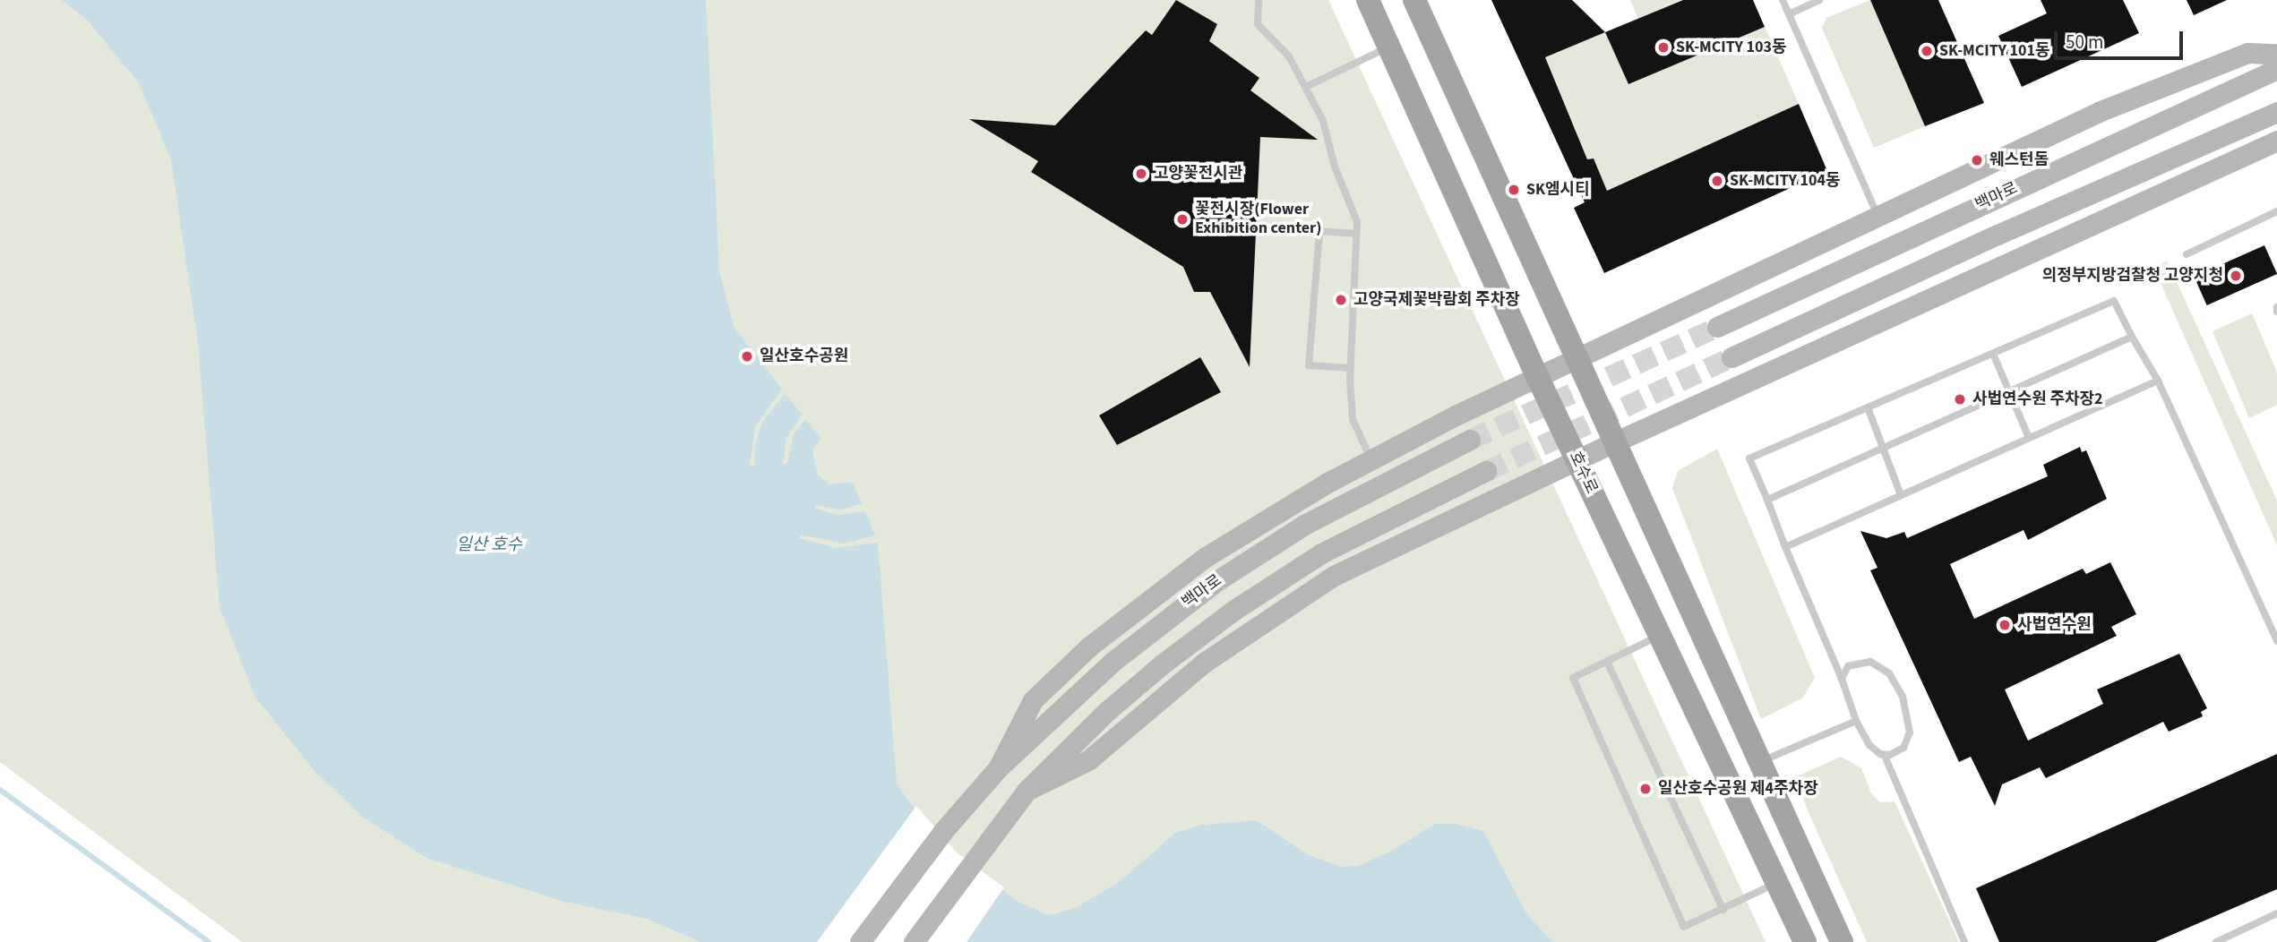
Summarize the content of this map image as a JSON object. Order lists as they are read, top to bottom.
{
  "streets": {
    "main road": ["백마로", "호수로"]
  },
  "water": ["일산 호수"],
  "places": [
    "SK-MCITY 103동",
    "SK-MCITY 101동",
    "웨스턴돔",
    "고양꽃전시관",
    "SK-MCITY 104동",
    "SK엠시티",
    "꽃전시장(Flower Exhibition center)",
    "의정부지방검찰청 고양지청",
    "고양국제꽃박람회 주차장",
    "일산호수공원",
    "사법연수원 주차장2",
    "사법연수원",
    "일산호수공원 제4주차장"
  ],
  "scale_bar": "50 m"
}
